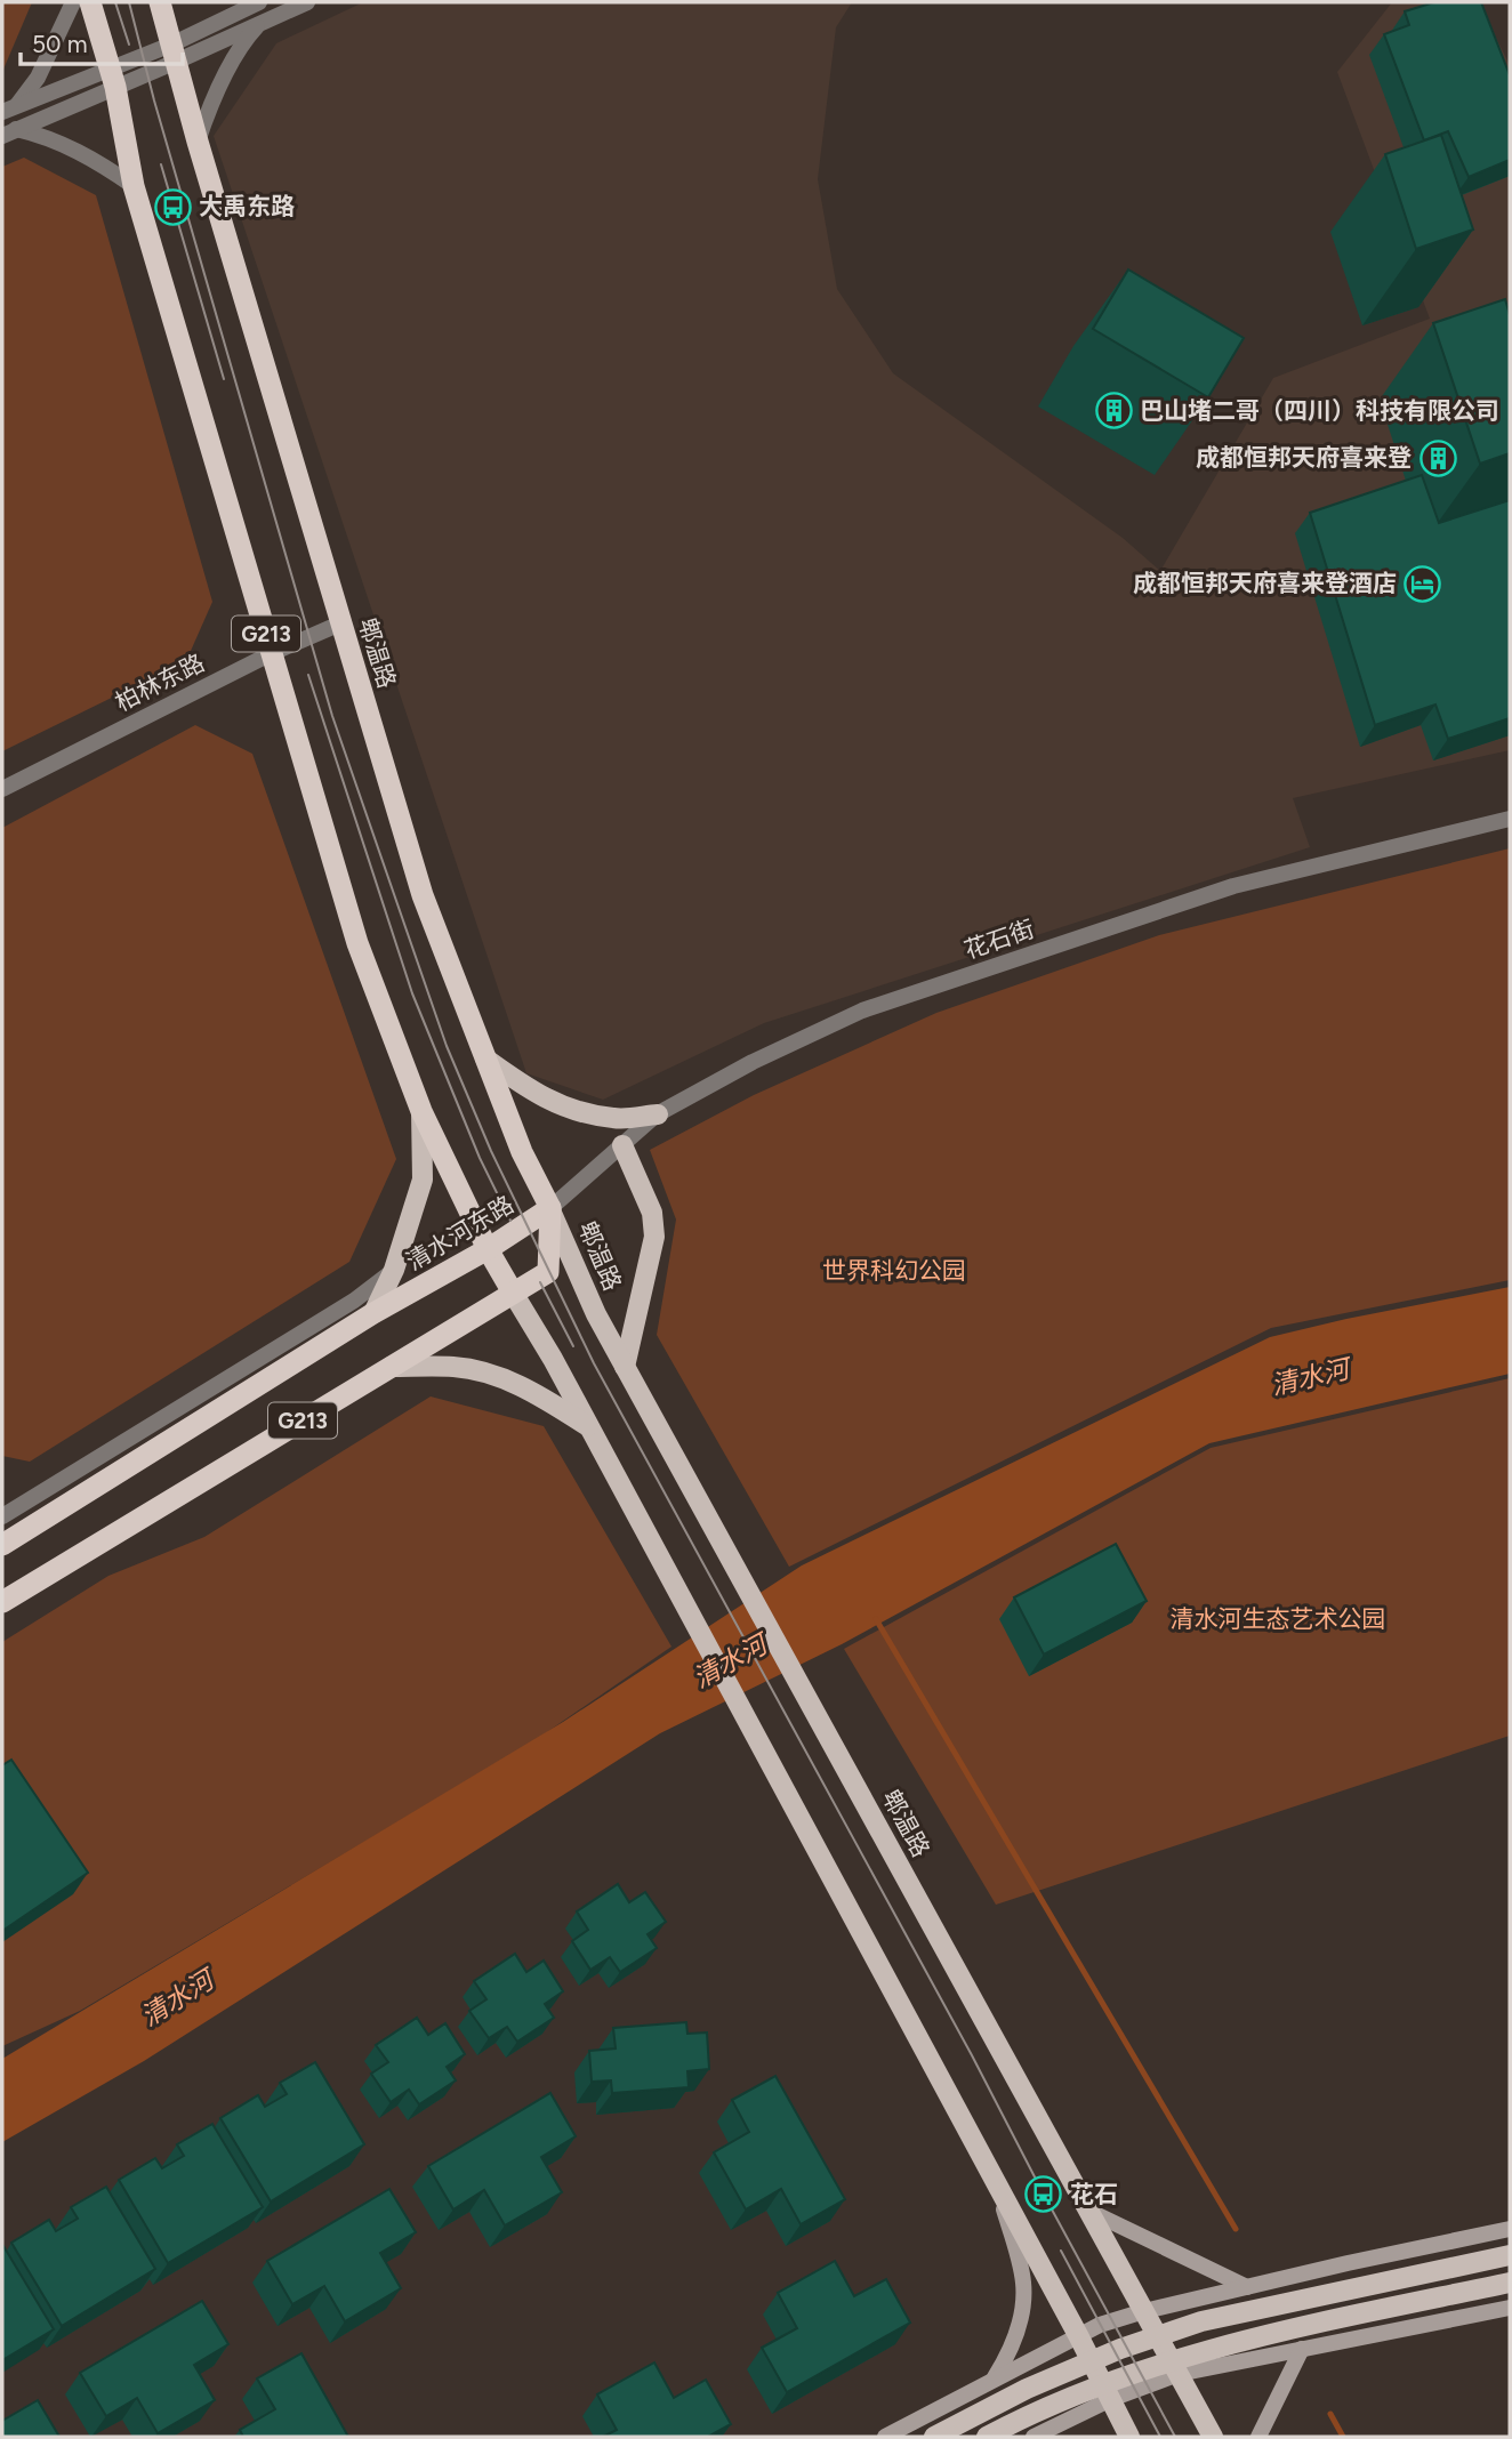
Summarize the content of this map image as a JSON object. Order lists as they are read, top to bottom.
{
  "streets": {
    "highway": ["G213", "郫温路", "清水河东路"],
    "street": ["柏林东路", "花石街"]
  },
  "crossings": [
    ["G213", "柏林东路"],
    ["G213", "清水河东路"],
    ["郫温路", "柏林东路"],
    ["郫温路", "花石街"],
    ["郫温路", "清水河东路"],
    ["花石街", "清水河东路"]
  ],
  "water": ["清水河"],
  "parks": ["世界科幻公园", "清水河生态艺术公园"],
  "places": {
    "bus stop": ["大禹东路", "花石"],
    "building": ["巴山堵二哥（四川）科技有限公司", "成都恒邦天府喜来登"],
    "hotel": ["成都恒邦天府喜来登酒店"]
  },
  "scale_bar": "50 m"
}
